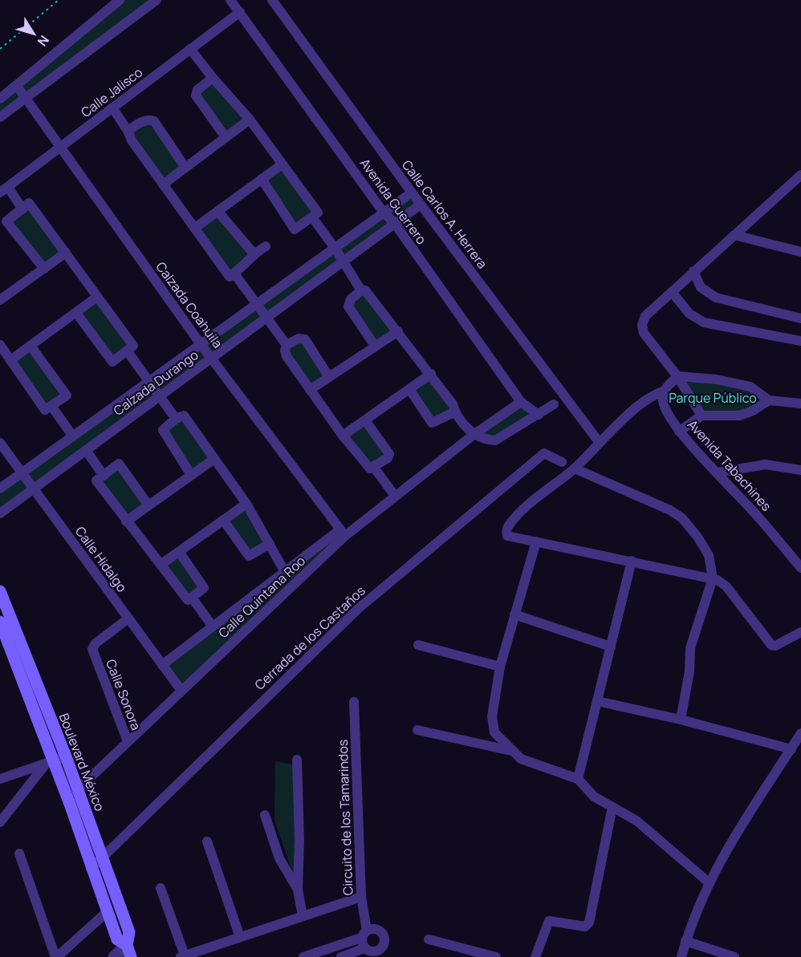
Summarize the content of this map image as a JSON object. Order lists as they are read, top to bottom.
{
  "streets": {
    "main road": ["Boulevard México"],
    "street": [
      "Calle Jalisco",
      "Avenida Guerrero",
      "Calle Carlos A. Herrera",
      "Calzada Coahuila",
      "Calzada Durango",
      "Avenida Tabachines",
      "Calle Hidalgo",
      "Calle Quintana Roo",
      "Cerrada de los Castaños",
      "Calle Sonora",
      "Circuito de los Tamarindos"
    ]
  },
  "crossings": [
    ["Calle Jalisco", "Avenida Guerrero"],
    ["Calle Jalisco", "Calzada Coahuila"],
    ["Avenida Guerrero", "Calzada Durango"],
    ["Avenida Guerrero", "Calle Quintana Roo"],
    ["Calle Carlos A. Herrera", "Calzada Durango"],
    ["Calzada Coahuila", "Calzada Durango"],
    ["Calzada Coahuila", "Calle Quintana Roo"],
    ["Calzada Durango", "Calle Hidalgo"],
    ["Calle Hidalgo", "Calle Quintana Roo"],
    ["Calle Hidalgo", "Calle Sonora"],
    ["Calle Quintana Roo", "Calle Sonora"],
    ["Calle Quintana Roo", "Boulevard México"],
    ["Cerrada de los Castaños", "Boulevard México"]
  ],
  "parks": ["Parque Público"],
  "north": "bottom right"
}
